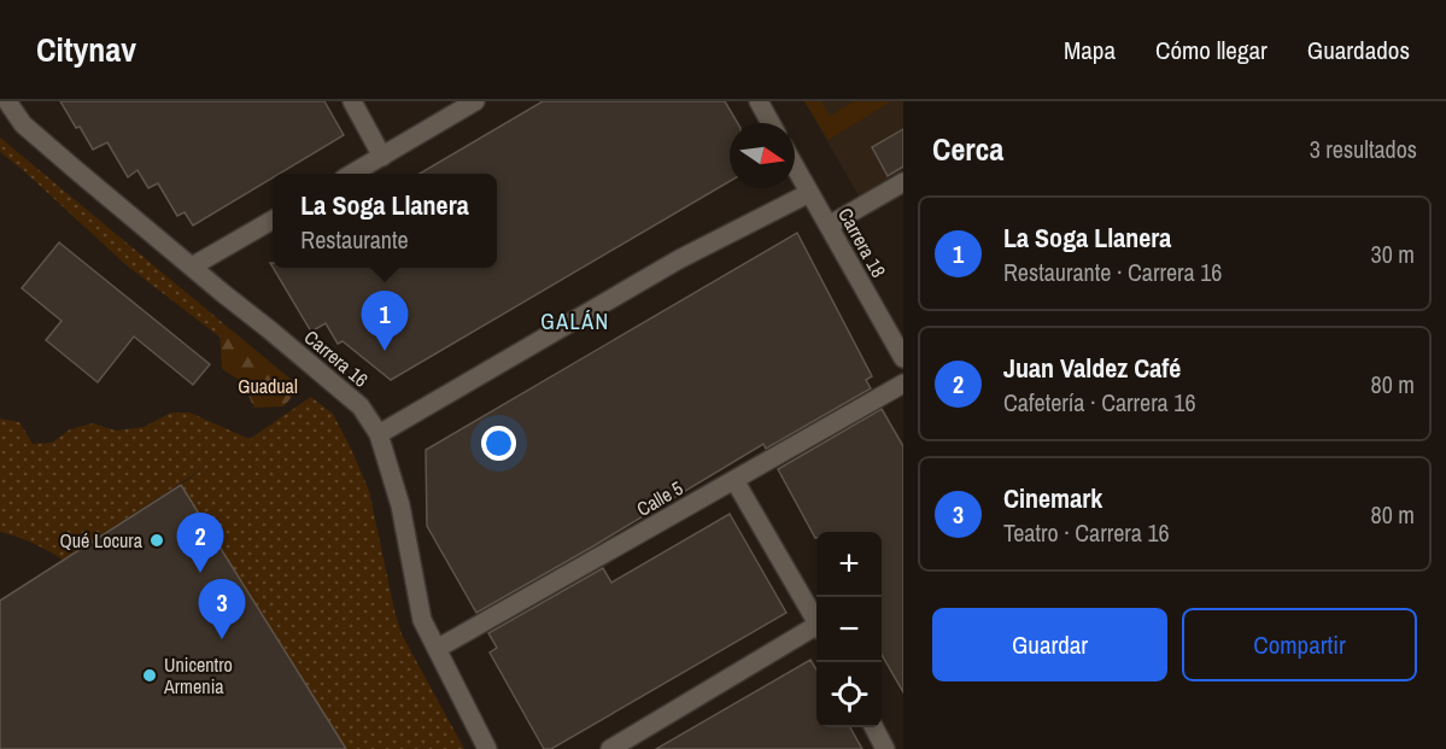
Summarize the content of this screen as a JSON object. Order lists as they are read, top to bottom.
{
  "streets": {
    "street": ["Carrera 18", "Carrera 16", "Calle 5"]
  },
  "crossings": [
    ["Carrera 16", "Calle 5"]
  ],
  "districts": ["GALÁN"],
  "parks": ["Guadual"],
  "places": ["Qué Locura", "Unicentro Armenia"],
  "north": "right",
  "page": {
    "header": "Citynav",
    "nav": ["Mapa", "Cómo llegar", "Guardados"],
    "heading": ["Cerca", "3 resultados"],
    "popup": ["La Soga Llanera", "Restaurante"],
    "list": [
      {
        "mark": "1",
        "name": "La Soga Llanera",
        "note": "Restaurante · Carrera 16",
        "value": "30 m"
      },
      {
        "mark": "2",
        "name": "Juan Valdez Café",
        "note": "Cafetería · Carrera 16",
        "value": "80 m"
      },
      {
        "mark": "3",
        "name": "Cinemark",
        "note": "Teatro · Carrera 16",
        "value": "80 m"
      }
    ],
    "pins": ["1", "2", "3"],
    "map_buttons": ["+", "−"],
    "buttons": ["Guardar", "Compartir"]
  }
}
